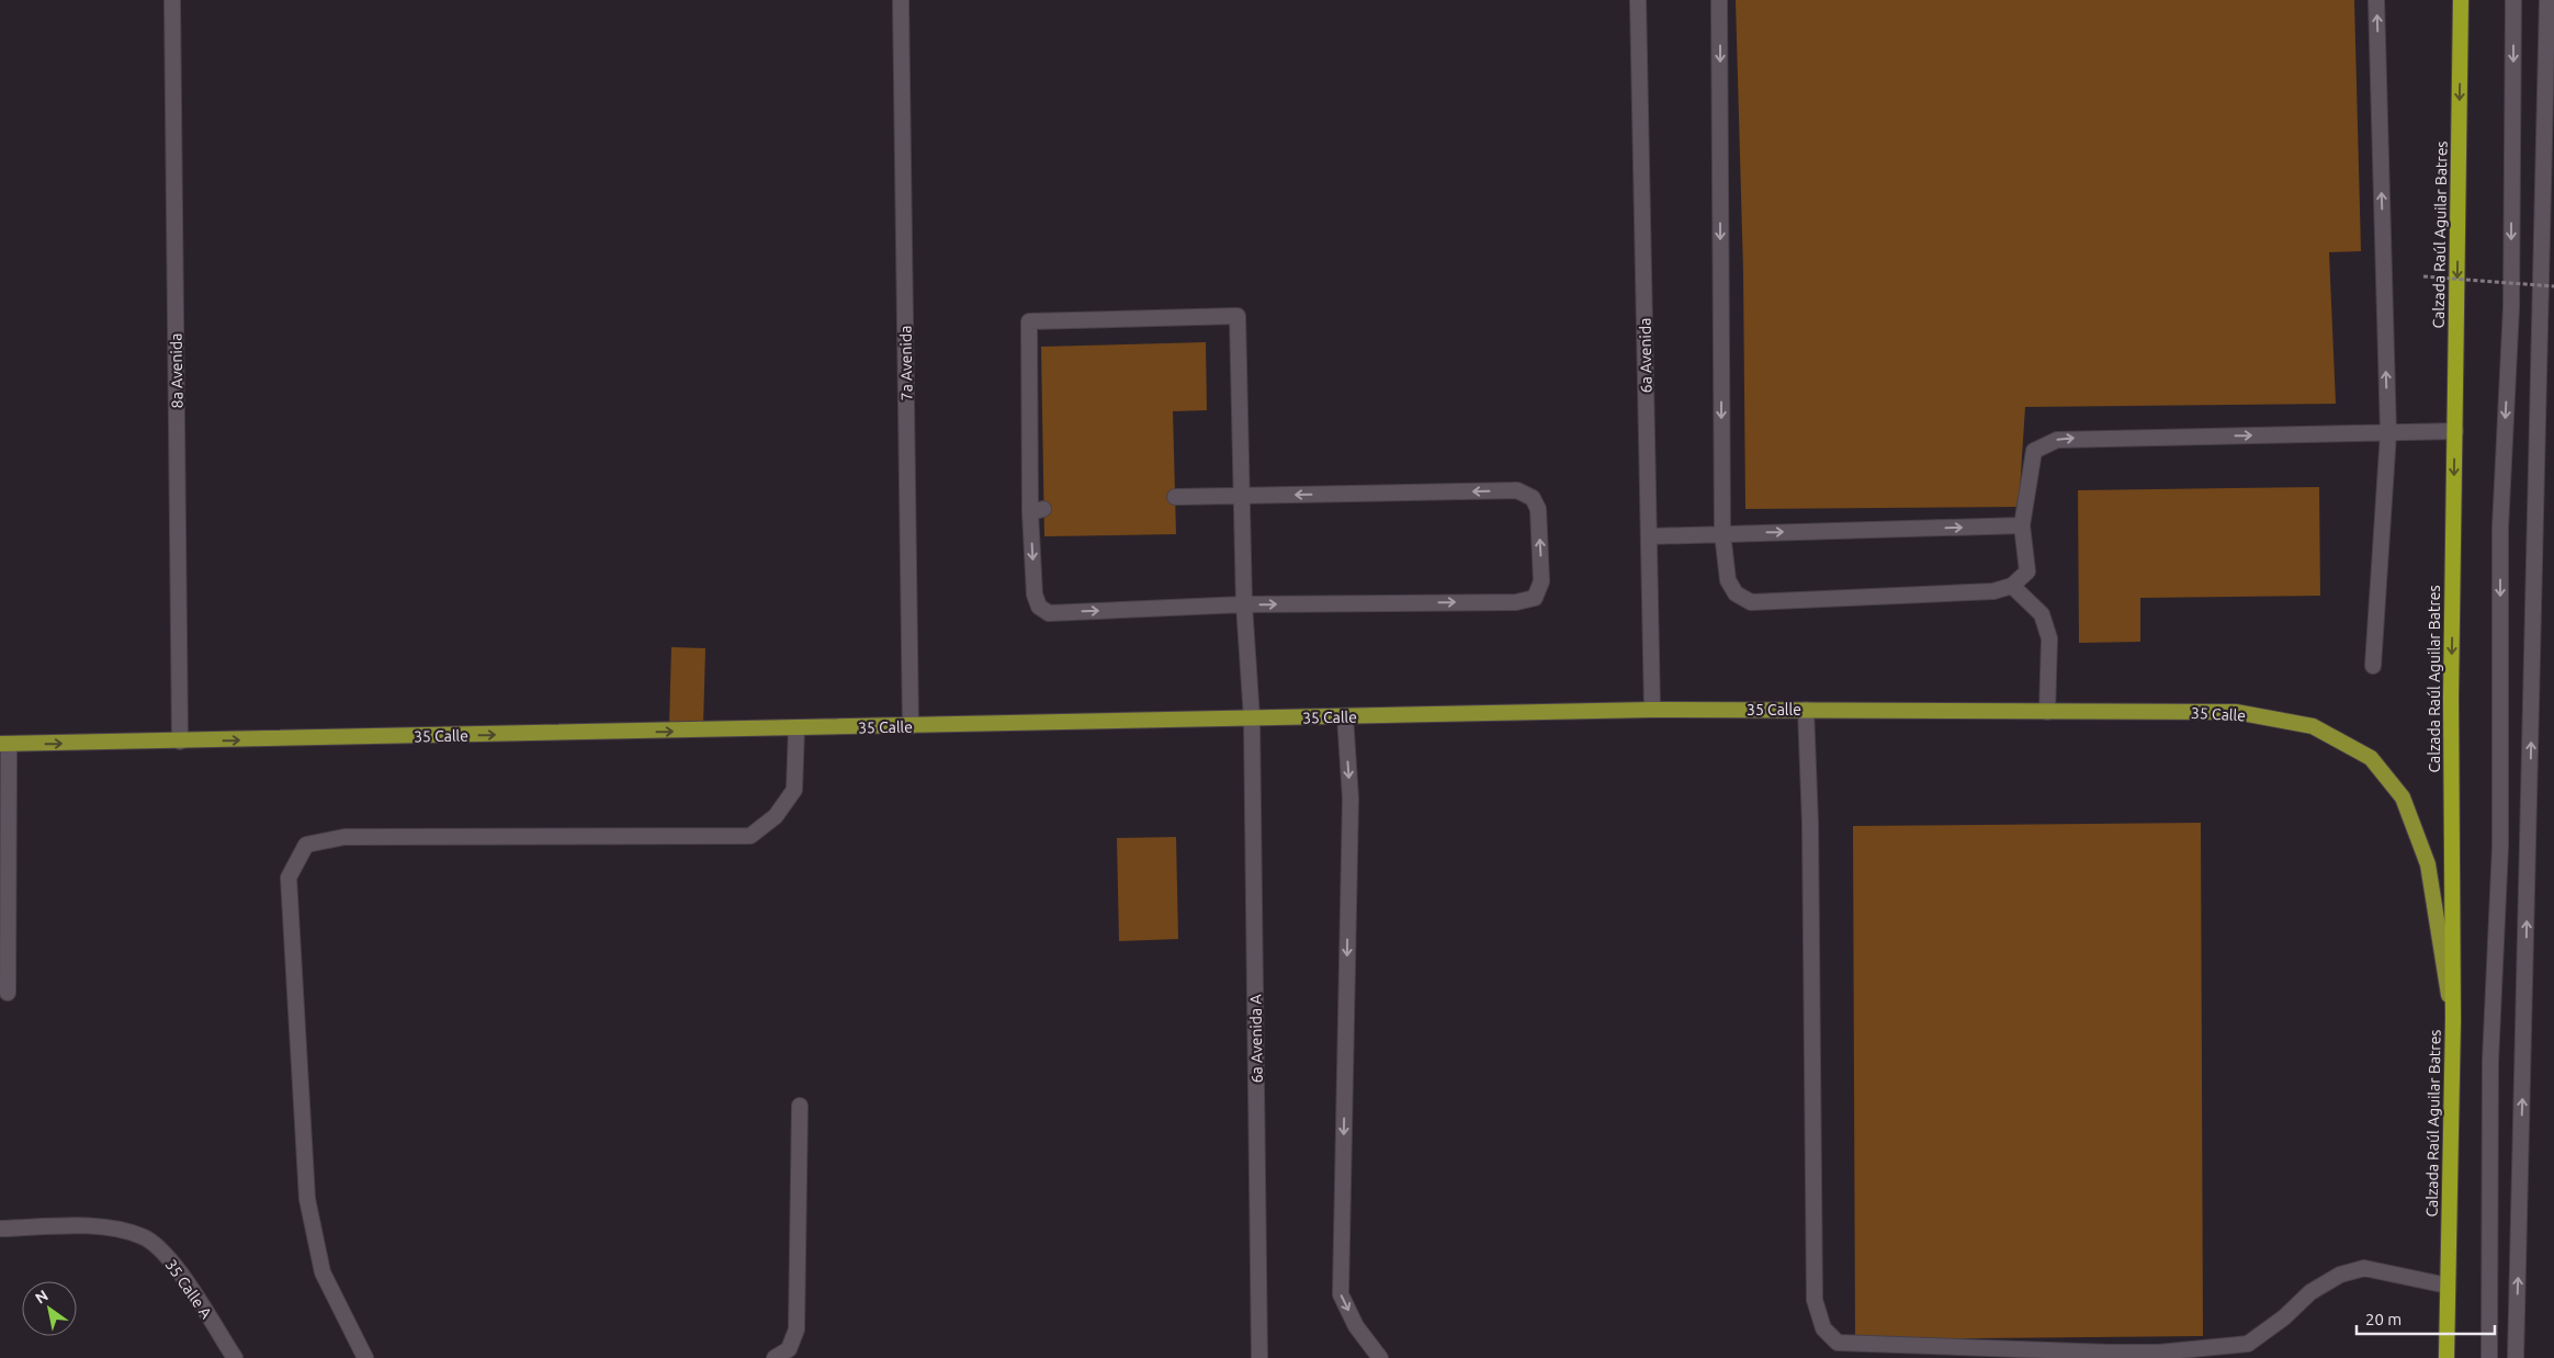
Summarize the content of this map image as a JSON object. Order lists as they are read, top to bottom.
{
  "streets": {
    "highway": ["Calzada Raúl Aguilar Batres"],
    "main road": ["35 Calle"],
    "street": [
      "6a Avenida",
      "7a Avenida",
      "8a Avenida",
      "6a Avenida A",
      "35 Calle A"
    ]
  },
  "crossings": [
    ["Calzada Raúl Aguilar Batres", "35 Calle"],
    ["6a Avenida", "35 Calle"],
    ["7a Avenida", "35 Calle"],
    ["8a Avenida", "35 Calle"],
    ["35 Calle", "6a Avenida A"]
  ],
  "one_way": ["Calzada Raúl Aguilar Batres"],
  "scale_bar": "20 m",
  "north": "top left"
}
